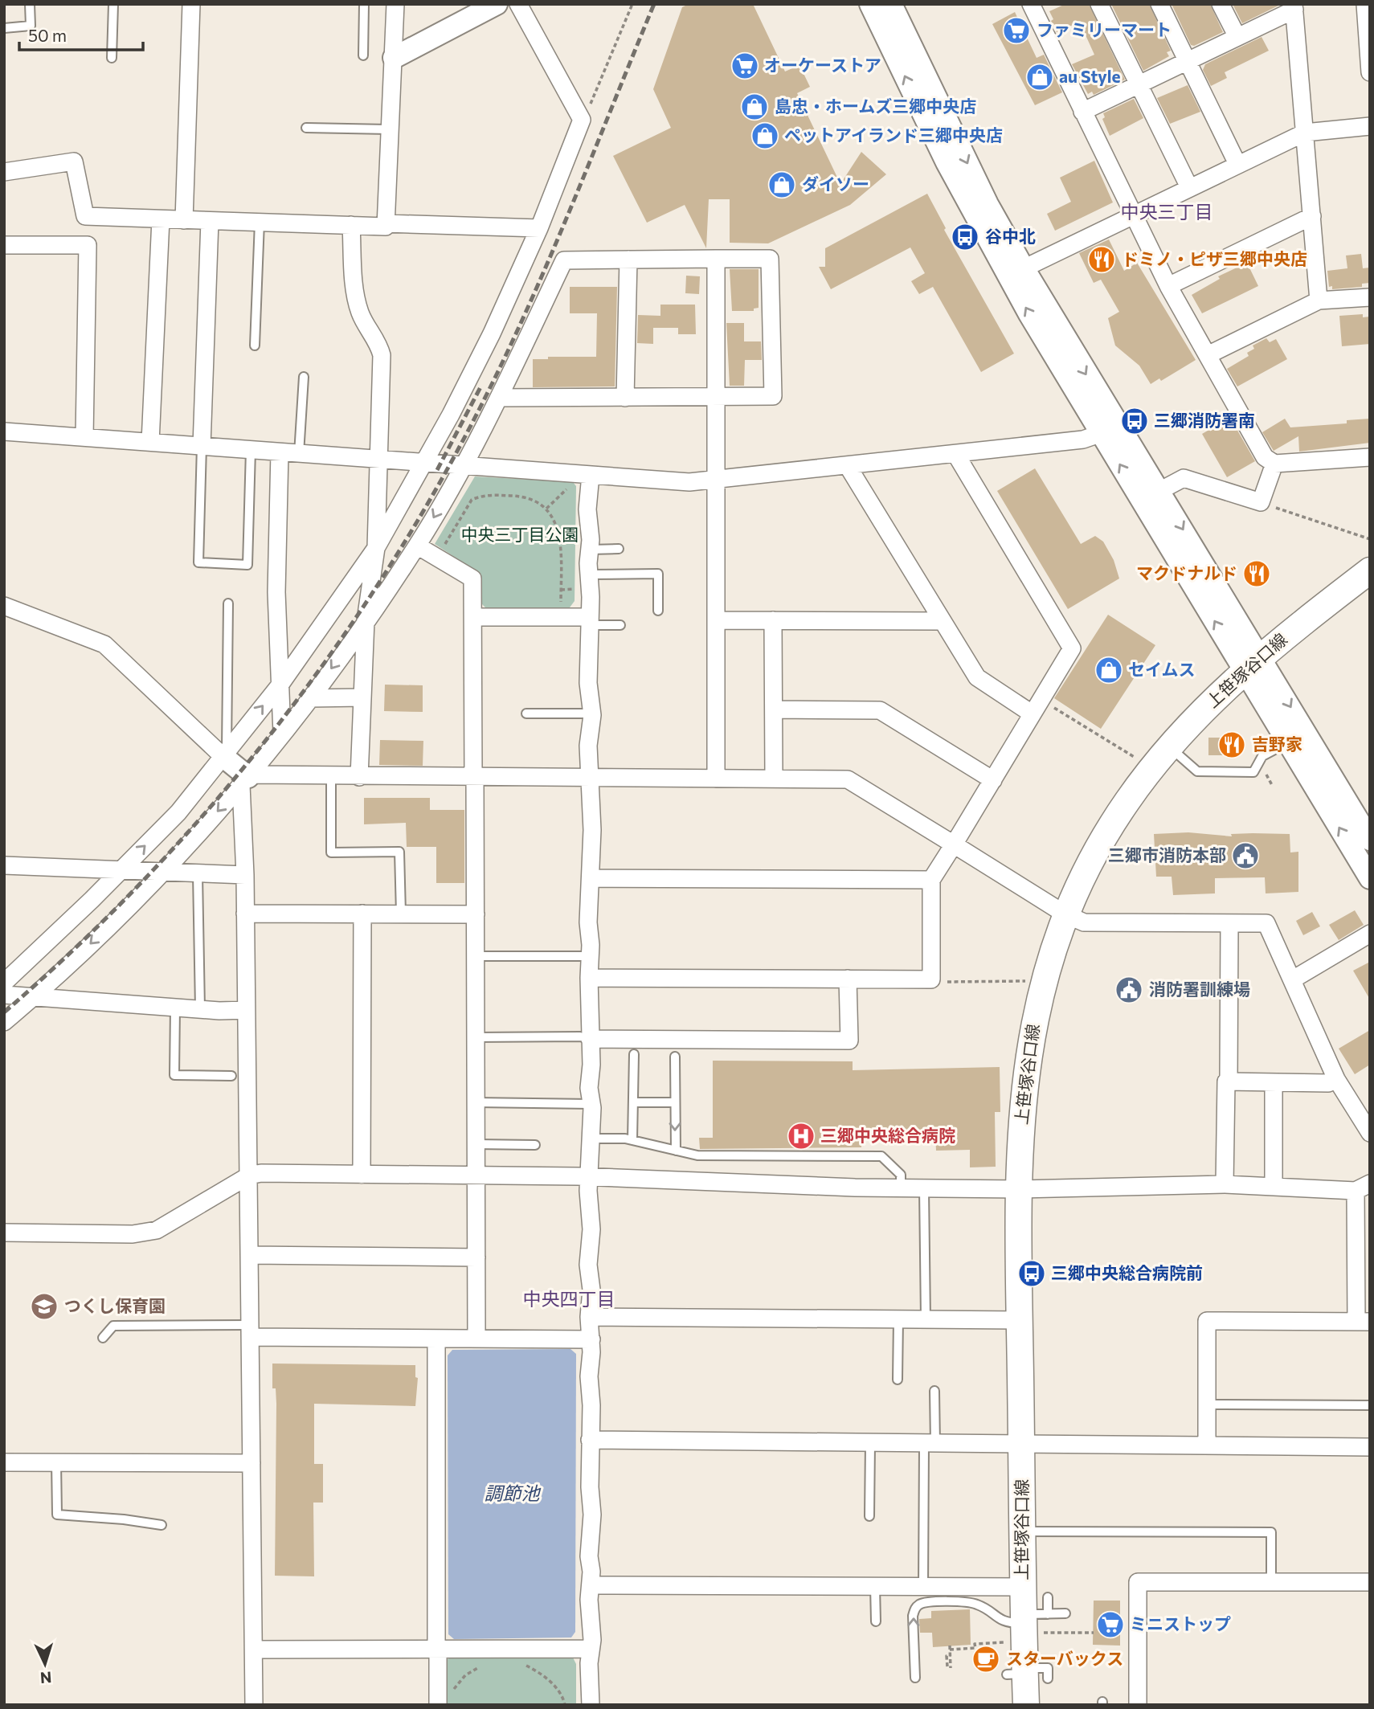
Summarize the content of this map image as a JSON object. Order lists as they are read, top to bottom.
{
  "streets": {
    "main road": ["上笹塚谷口線"]
  },
  "districts": ["中央三丁目", "中央四丁目"],
  "water": ["調節池"],
  "parks": ["中央三丁目公園"],
  "places": {
    "supermarket": ["ファミリーマート", "オーケーストア", "ミニストップ"],
    "shop": [
      "au Style",
      "島忠・ホームズ三郷中央店",
      "ペットアイランド三郷中央店",
      "ダイソー",
      "セイムス"
    ],
    "bus stop": ["谷中北", "三郷消防署南", "三郷中央総合病院前"],
    "restaurant": ["ドミノ・ピザ三郷中央店", "マクドナルド", "吉野家"],
    "public building": ["三郷市消防本部", "消防署訓練場"],
    "hospital": ["三郷中央総合病院"],
    "school or university": ["つくし保育園"],
    "cafe": ["スターバックス"]
  },
  "scale_bar": "50 m",
  "north": "bottom"
}
